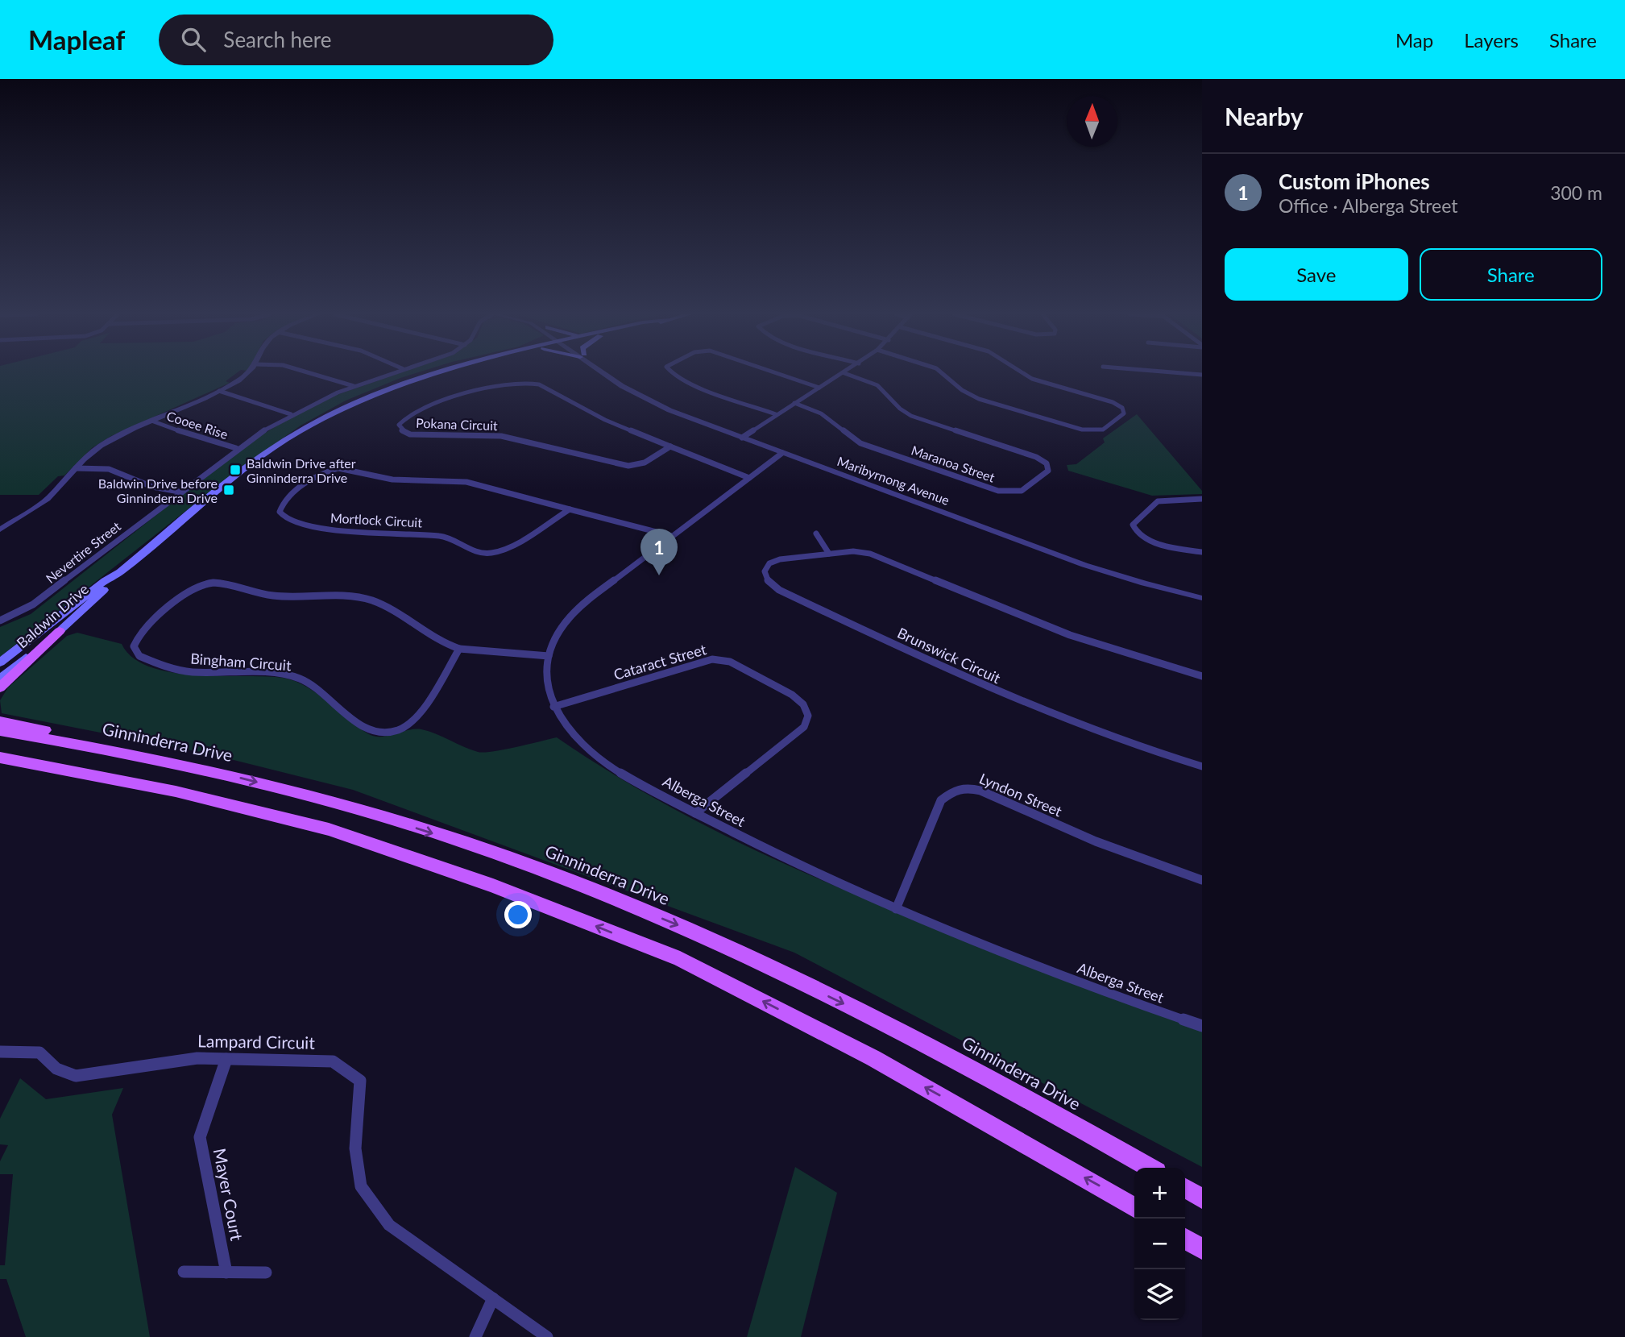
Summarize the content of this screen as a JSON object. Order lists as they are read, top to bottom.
{
  "streets": {
    "main road": ["Baldwin Drive", "Ginninderra Drive"],
    "street": [
      "Pokana Circuit",
      "Cooee Rise",
      "Maranoa Street",
      "Maribyrnong Avenue",
      "Mortlock Circuit",
      "Nevertire Street",
      "Brunswick Circuit",
      "Bingham Circuit",
      "Cataract Street",
      "Lyndon Street",
      "Alberga Street",
      "Lampard Circuit",
      "Mayer Court"
    ]
  },
  "crossings": [
    ["Pokana Circuit", "Alberga Street"],
    ["Cooee Rise", "Nevertire Street"],
    ["Maribyrnong Avenue", "Alberga Street"],
    ["Mortlock Circuit", "Alberga Street"],
    ["Bingham Circuit", "Alberga Street"],
    ["Cataract Street", "Alberga Street"],
    ["Lyndon Street", "Alberga Street"],
    ["Lampard Circuit", "Mayer Court"]
  ],
  "places": {
    "transit": ["Baldwin Drive after Ginninderra Drive", "Baldwin Drive before Ginninderra Drive"]
  },
  "north": "top",
  "page": {
    "header": "Mapleaf",
    "search": "Search here",
    "nav": ["Map", "Layers", "Share"],
    "heading": "Nearby",
    "list": [
      {
        "mark": "1",
        "name": "Custom iPhones",
        "note": "Office · Alberga Street",
        "value": "300 m"
      }
    ],
    "buttons": ["Save", "Share"],
    "pins": "1",
    "map_buttons": ["+", "−"]
  }
}
